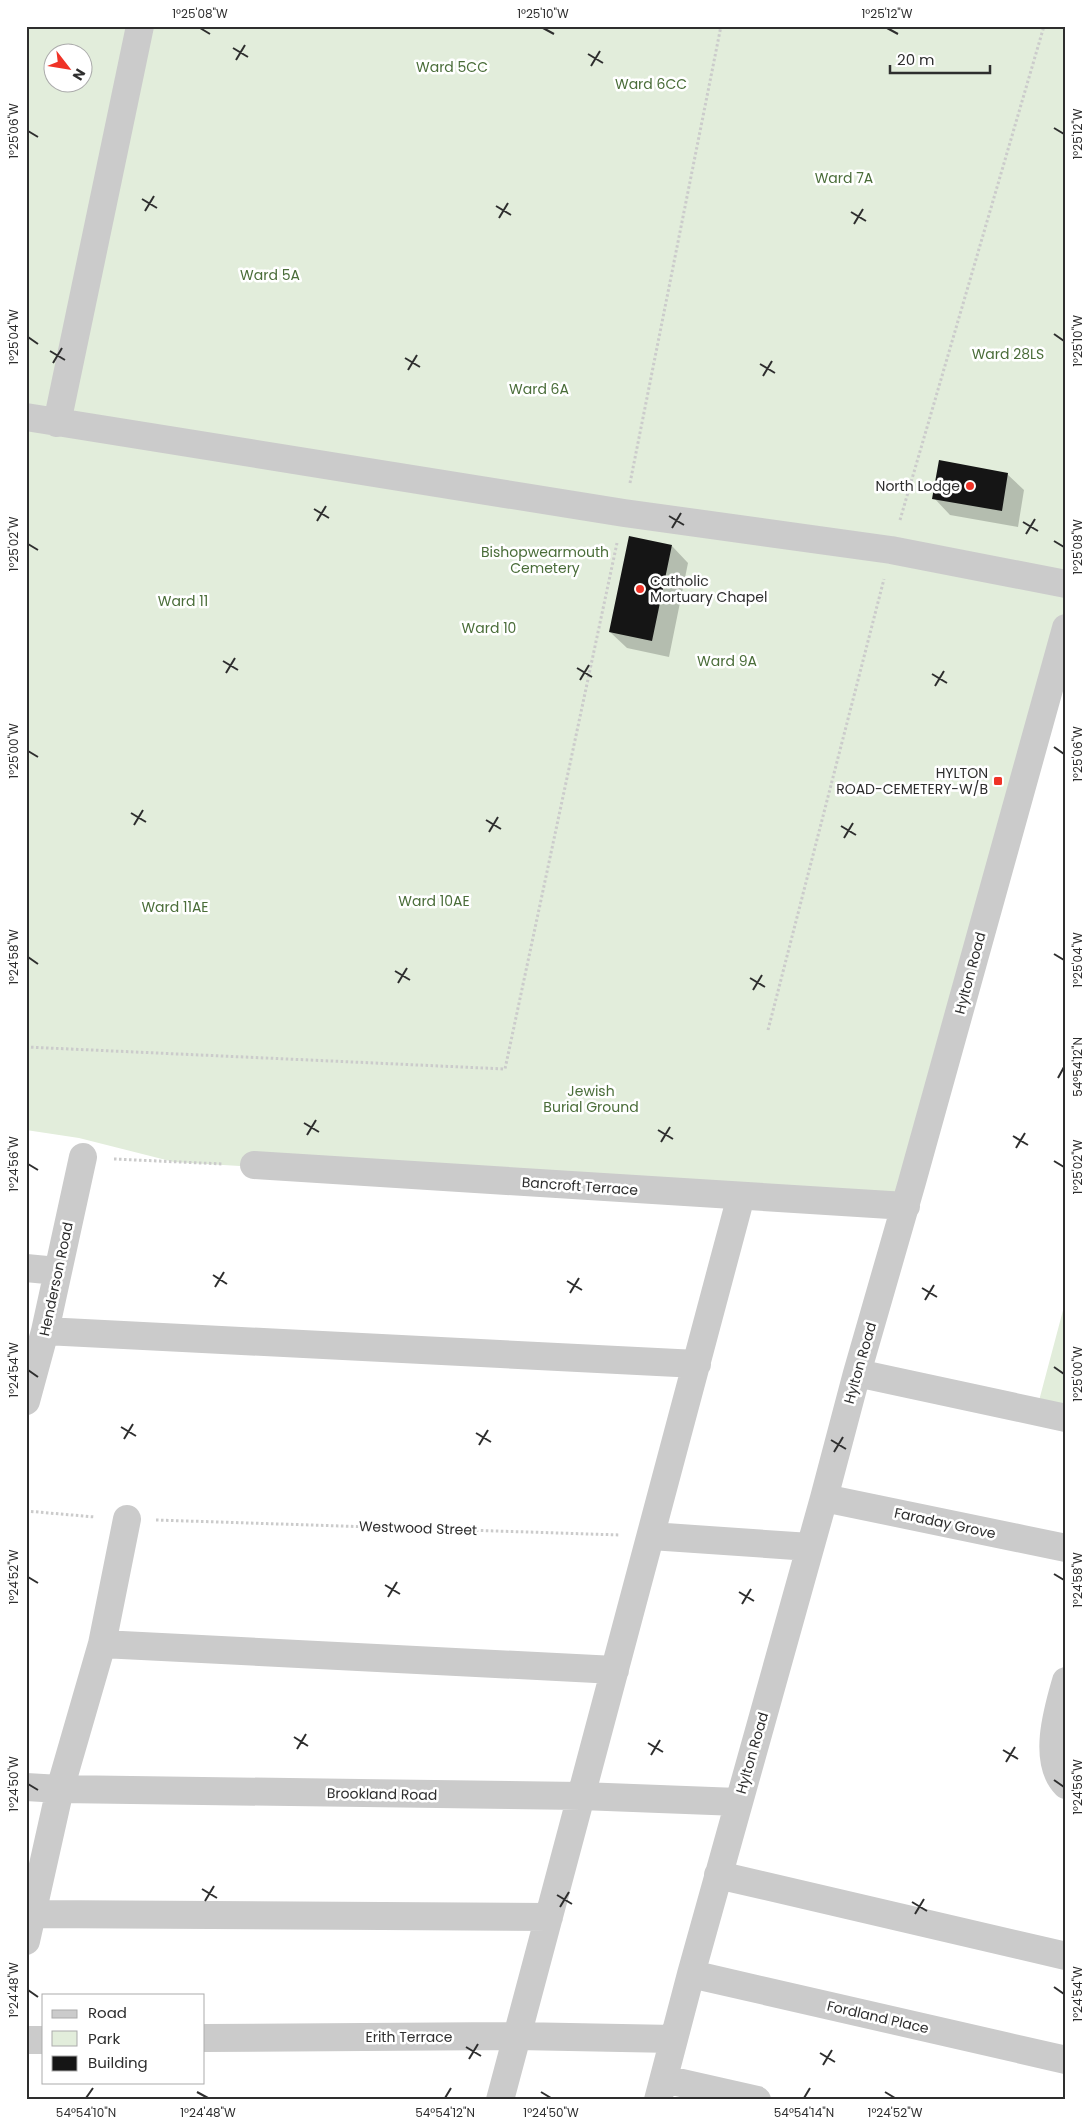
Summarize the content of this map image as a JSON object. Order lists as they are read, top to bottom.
{
  "streets": {
    "street": [
      "Hylton Road",
      "Bancroft Terrace",
      "Henderson Road",
      "Faraday Grove",
      "Brookland Road",
      "Fordland Place",
      "Erith Terrace"
    ],
    "path": ["Westwood Street"]
  },
  "crossings": [
    ["Hylton Road", "Bancroft Terrace"],
    ["Hylton Road", "Faraday Grove"],
    ["Hylton Road", "Brookland Road"],
    ["Hylton Road", "Fordland Place"],
    ["Hylton Road", "Erith Terrace"]
  ],
  "parks": [
    "Ward 5CC",
    "Ward 6CC",
    "Ward 7A",
    "Ward 5A",
    "Ward 28LS",
    "Ward 6A",
    "Bishopwearmouth Cemetery",
    "Ward 11",
    "Ward 10",
    "Ward 9A",
    "Ward 10AE",
    "Ward 11AE",
    "Jewish Burial Ground"
  ],
  "places": {
    "other": ["North Lodge", "Catholic Mortuary Chapel"],
    "transit": ["HYLTON ROAD-CEMETERY-W/B"]
  },
  "legend": ["Road", "Park", "Building"],
  "scale_bar": "20 m",
  "north": "bottom right",
  "coordinates": [
    "1°25'08\"W",
    "1°25'10\"W",
    "1°25'12\"W",
    "1°25'06\"W",
    "1°25'04\"W",
    "1°25'02\"W",
    "1°25'00\"W",
    "1°24'58\"W",
    "54°54'12\"N",
    "1°24'56\"W",
    "1°24'54\"W",
    "1°24'52\"W",
    "1°24'50\"W",
    "1°24'48\"W",
    "54°54'10\"N",
    "54°54'14\"N"
  ]
}
